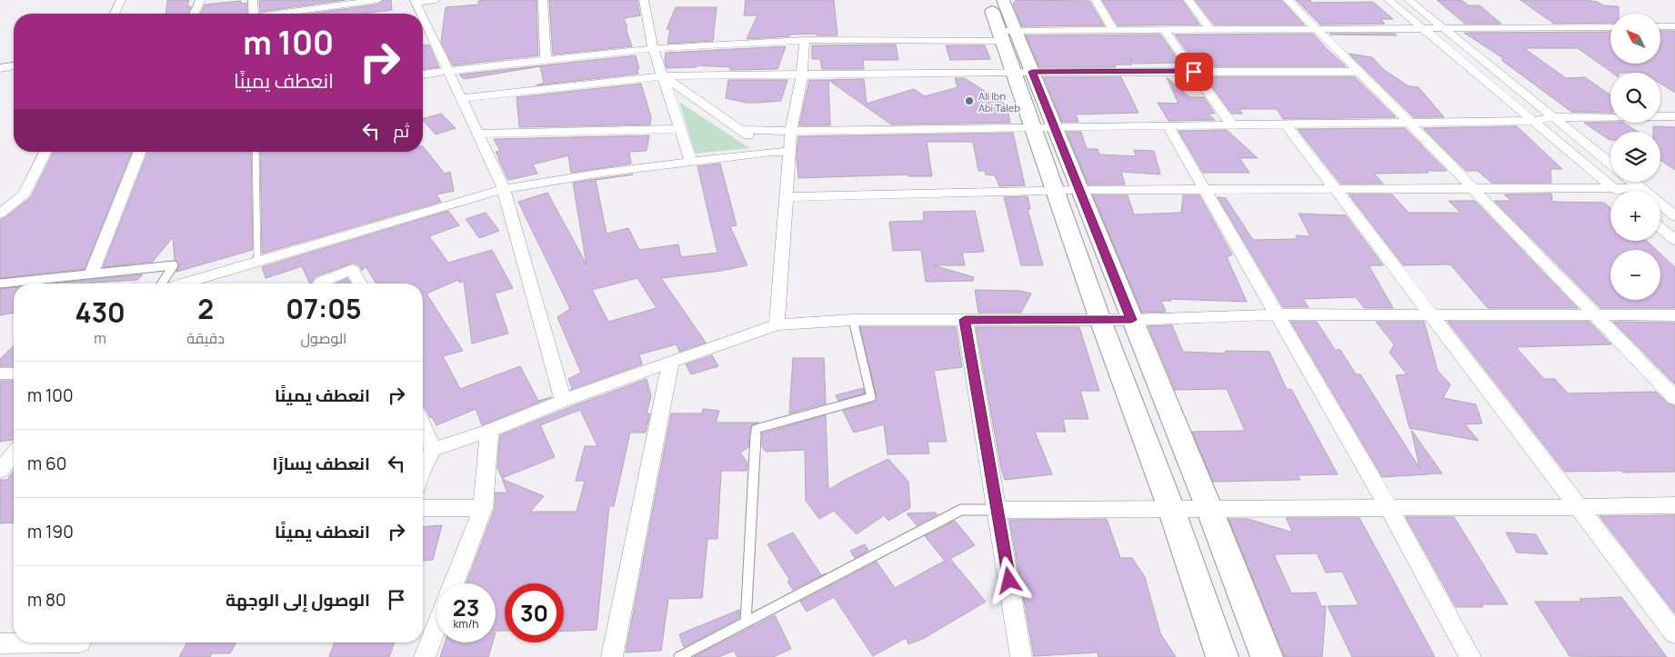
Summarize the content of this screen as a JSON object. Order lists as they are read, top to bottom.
{
  "places": ["Ali Ibn Abi Taleb"],
  "north": "top left",
  "page": {
    "map_buttons": ["+", "−"],
    "turn": ["100 m", "انعطف يمينًا"],
    "then": "ثم",
    "eta": [
      "07:05",
      "الوصول",
      "2",
      "دقيقة",
      "430",
      "m"
    ],
    "list": [
      {
        "name": "انعطف يمينًا",
        "value": "100 m"
      },
      {
        "name": "انعطف يسارًا",
        "value": "60 m"
      },
      {
        "name": "انعطف يمينًا",
        "value": "190 m"
      },
      {
        "name": "الوصول إلى الوجهة",
        "value": "80 m"
      }
    ],
    "speed": "23 km/h",
    "limit": "30"
  }
}
